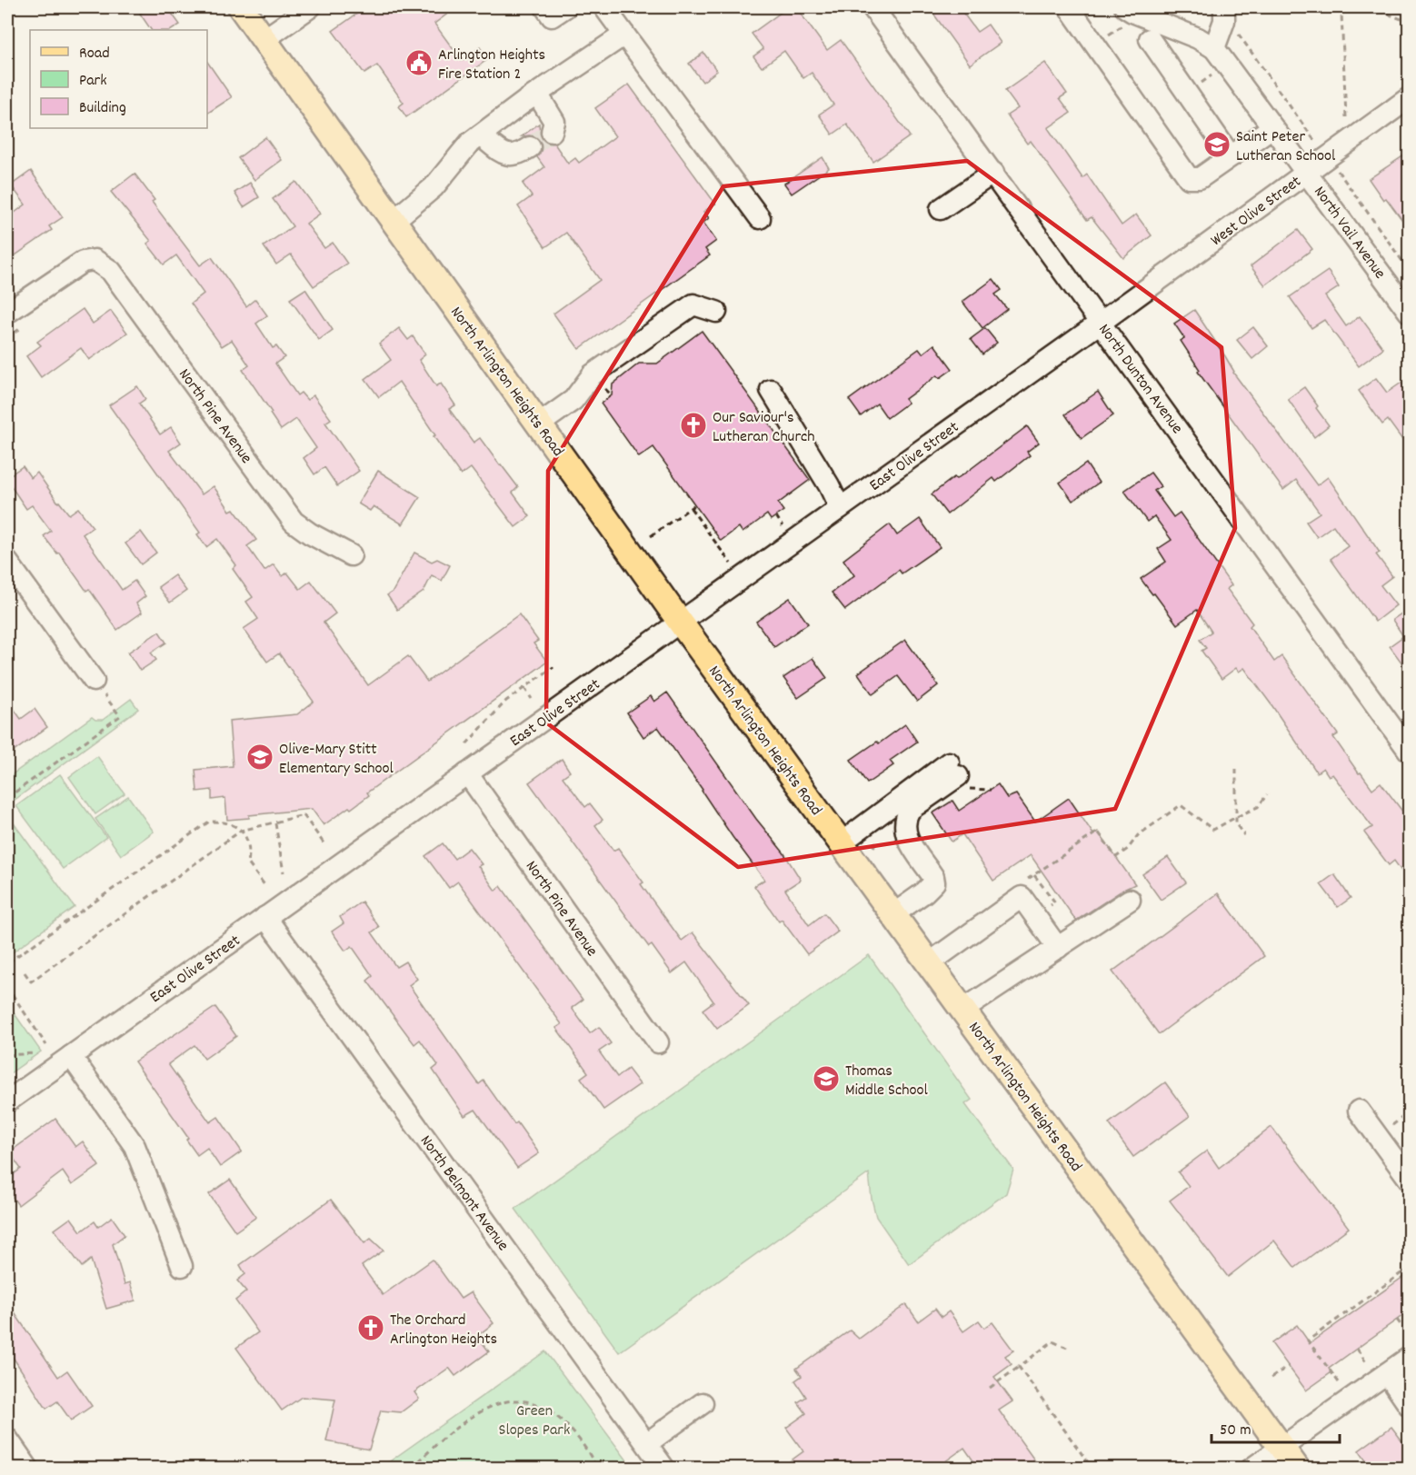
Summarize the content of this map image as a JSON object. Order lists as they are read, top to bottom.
{
  "streets": {
    "main road": ["North Arlington Heights Road"],
    "street": [
      "West Olive Street",
      "North Vail Avenue",
      "North Dunton Avenue",
      "North Pine Avenue",
      "East Olive Street",
      "North Belmont Avenue"
    ]
  },
  "crossings": [
    ["West Olive Street", "North Vail Avenue"],
    ["West Olive Street", "North Dunton Avenue"],
    ["West Olive Street", "East Olive Street"],
    ["North Dunton Avenue", "East Olive Street"],
    ["North Arlington Heights Road", "East Olive Street"],
    ["North Pine Avenue", "East Olive Street"],
    ["East Olive Street", "North Belmont Avenue"]
  ],
  "parks": ["Green Slopes Park"],
  "places": {
    "public building": ["Arlington Heights Fire Station 2"],
    "school or university": ["Saint Peter Lutheran School", "Olive-Mary Stitt Elementary School", "Thomas Middle School"],
    "church": ["Our Saviour's Lutheran Church", "The Orchard Arlington Heights"]
  },
  "legend": ["Road", "Park", "Building"],
  "scale_bar": "50 m"
}
